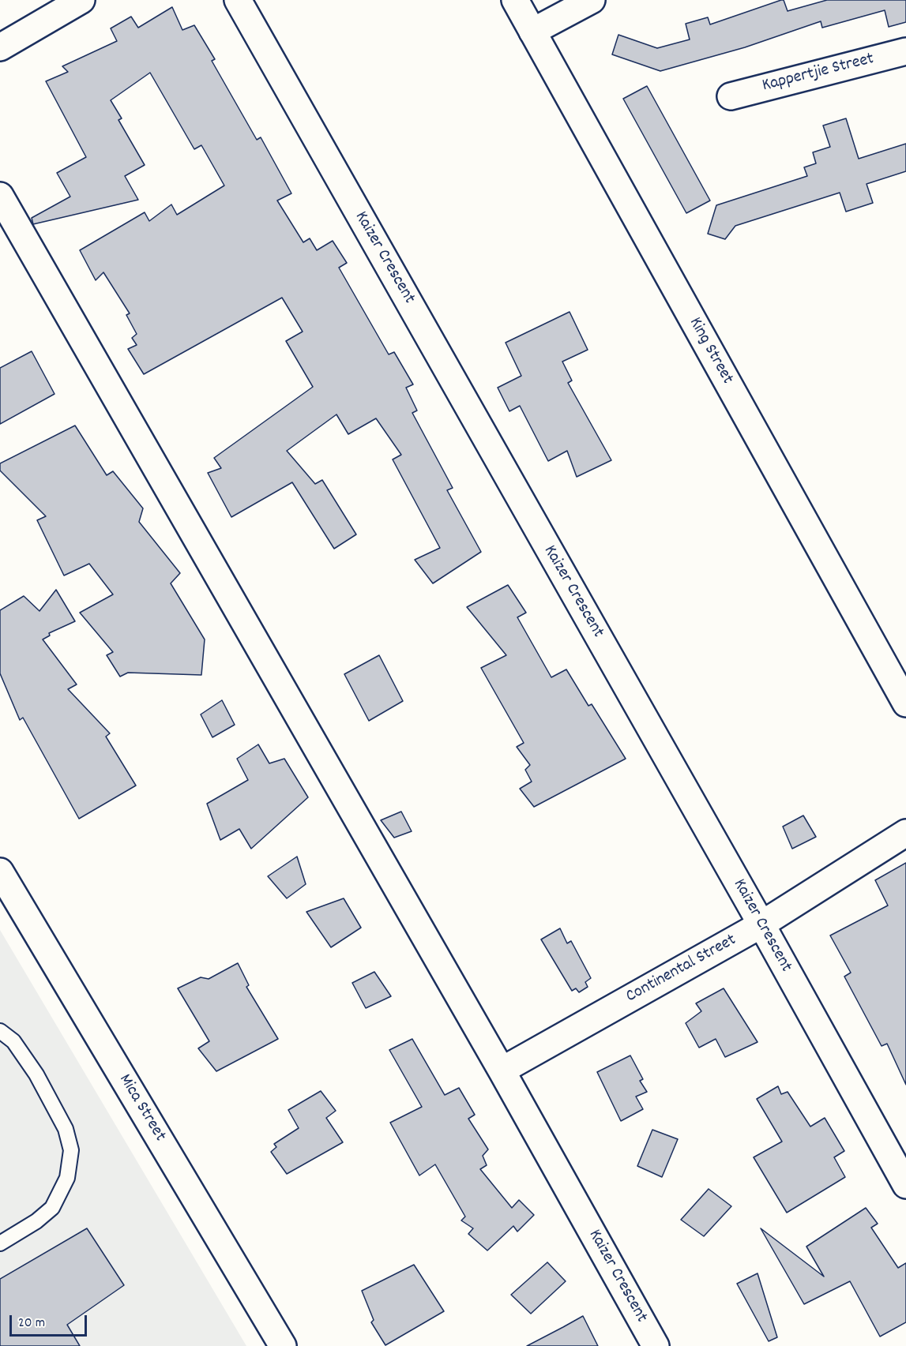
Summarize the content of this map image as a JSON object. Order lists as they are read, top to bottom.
{
  "streets": {
    "street": [
      "Kappertjie Street",
      "Kaizer Crescent",
      "King Street",
      "Continental Street",
      "Mica Street"
    ]
  },
  "crossings": [
    ["Kaizer Crescent", "Continental Street"]
  ],
  "scale_bar": "20 m"
}
